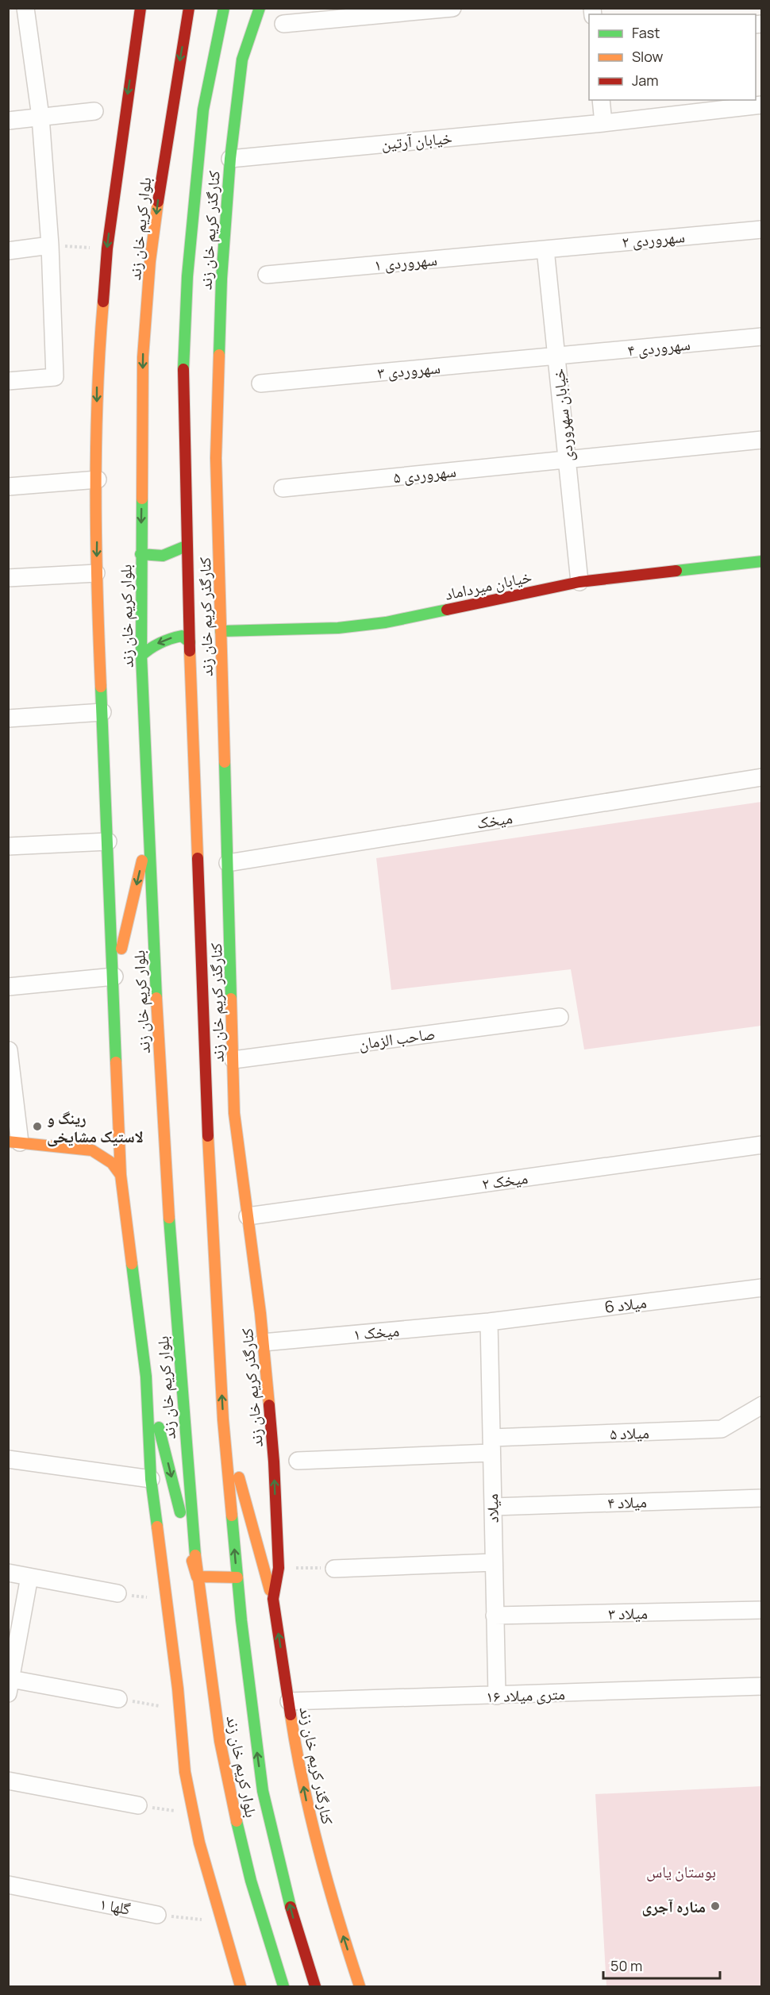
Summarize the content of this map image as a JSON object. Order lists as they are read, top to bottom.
{
  "streets": {
    "main road": ["بلوار کریم خان زند", "کنارگذر کریم خان زند", "خیابان میرداماد"],
    "street": [
      "خیابان آرتین",
      "سهروردی ۲",
      "سهروردی ۱",
      "سهروردی ۴",
      "سهروردی ۳",
      "خیابان سهروردی",
      "سهروردی ۵",
      "میخک",
      "صاحب الزمان",
      "میخک ۲",
      "میلاد 6",
      "میخک ۱",
      "میلاد ۵",
      "میلاد ۴",
      "میلاد",
      "میلاد ۳",
      "۱۶ متری میلاد",
      "گلها ۱"
    ]
  },
  "crossings": [
    ["خیابان آرتین", "کنارگذر کریم خان زند"],
    ["کنارگذر کریم خان زند", "خیابان میرداماد"],
    ["کنارگذر کریم خان زند", "میخک"],
    ["کنارگذر کریم خان زند", "صاحب الزمان"],
    ["کنارگذر کریم خان زند", "میخک ۲"],
    ["کنارگذر کریم خان زند", "میخک ۱"],
    ["کنارگذر کریم خان زند", "۱۶ متری میلاد"],
    ["سهروردی ۲", "سهروردی ۱"],
    ["سهروردی ۲", "خیابان سهروردی"],
    ["سهروردی ۱", "خیابان سهروردی"],
    ["سهروردی ۴", "سهروردی ۳"],
    ["سهروردی ۴", "خیابان سهروردی"],
    ["سهروردی ۳", "خیابان سهروردی"],
    ["خیابان سهروردی", "سهروردی ۵"],
    ["خیابان سهروردی", "خیابان میرداماد"],
    ["میلاد 6", "میخک ۱"],
    ["میلاد 6", "میلاد"],
    ["میخک ۱", "میلاد"],
    ["میلاد ۵", "میلاد"],
    ["میلاد ۴", "میلاد"],
    ["میلاد", "میلاد ۳"],
    ["میلاد", "۱۶ متری میلاد"]
  ],
  "parks": ["بوستان یاس"],
  "places": ["رینگ و لاستیک مشایخی", "مناره آجری"],
  "legend": ["Fast", "Slow", "Jam"],
  "scale_bar": "50 m"
}
